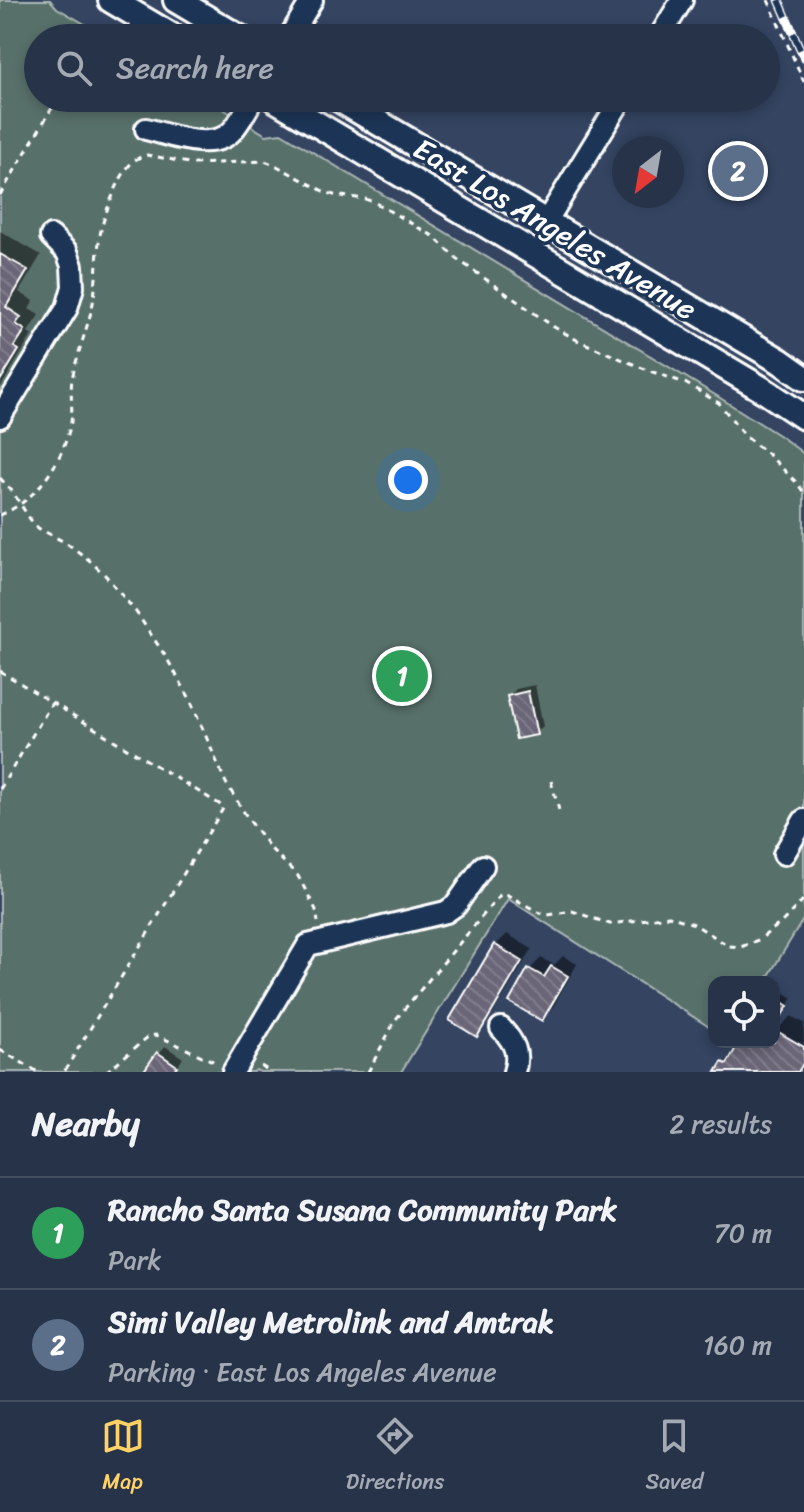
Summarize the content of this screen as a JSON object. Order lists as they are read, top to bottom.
{
  "streets": {
    "main road": ["East Los Angeles Avenue"]
  },
  "north": "bottom left",
  "page": {
    "search": "Search here",
    "pins": ["2", "1"],
    "heading": ["Nearby", "2 results"],
    "list": [
      {
        "mark": "1",
        "name": "Rancho Santa Susana Community Park",
        "note": "Park",
        "value": "70 m"
      },
      {
        "mark": "2",
        "name": "Simi Valley Metrolink and Amtrak",
        "note": "Parking · East Los Angeles Avenue",
        "value": "160 m"
      }
    ],
    "nav": ["Map", "Directions", "Saved"]
  }
}
